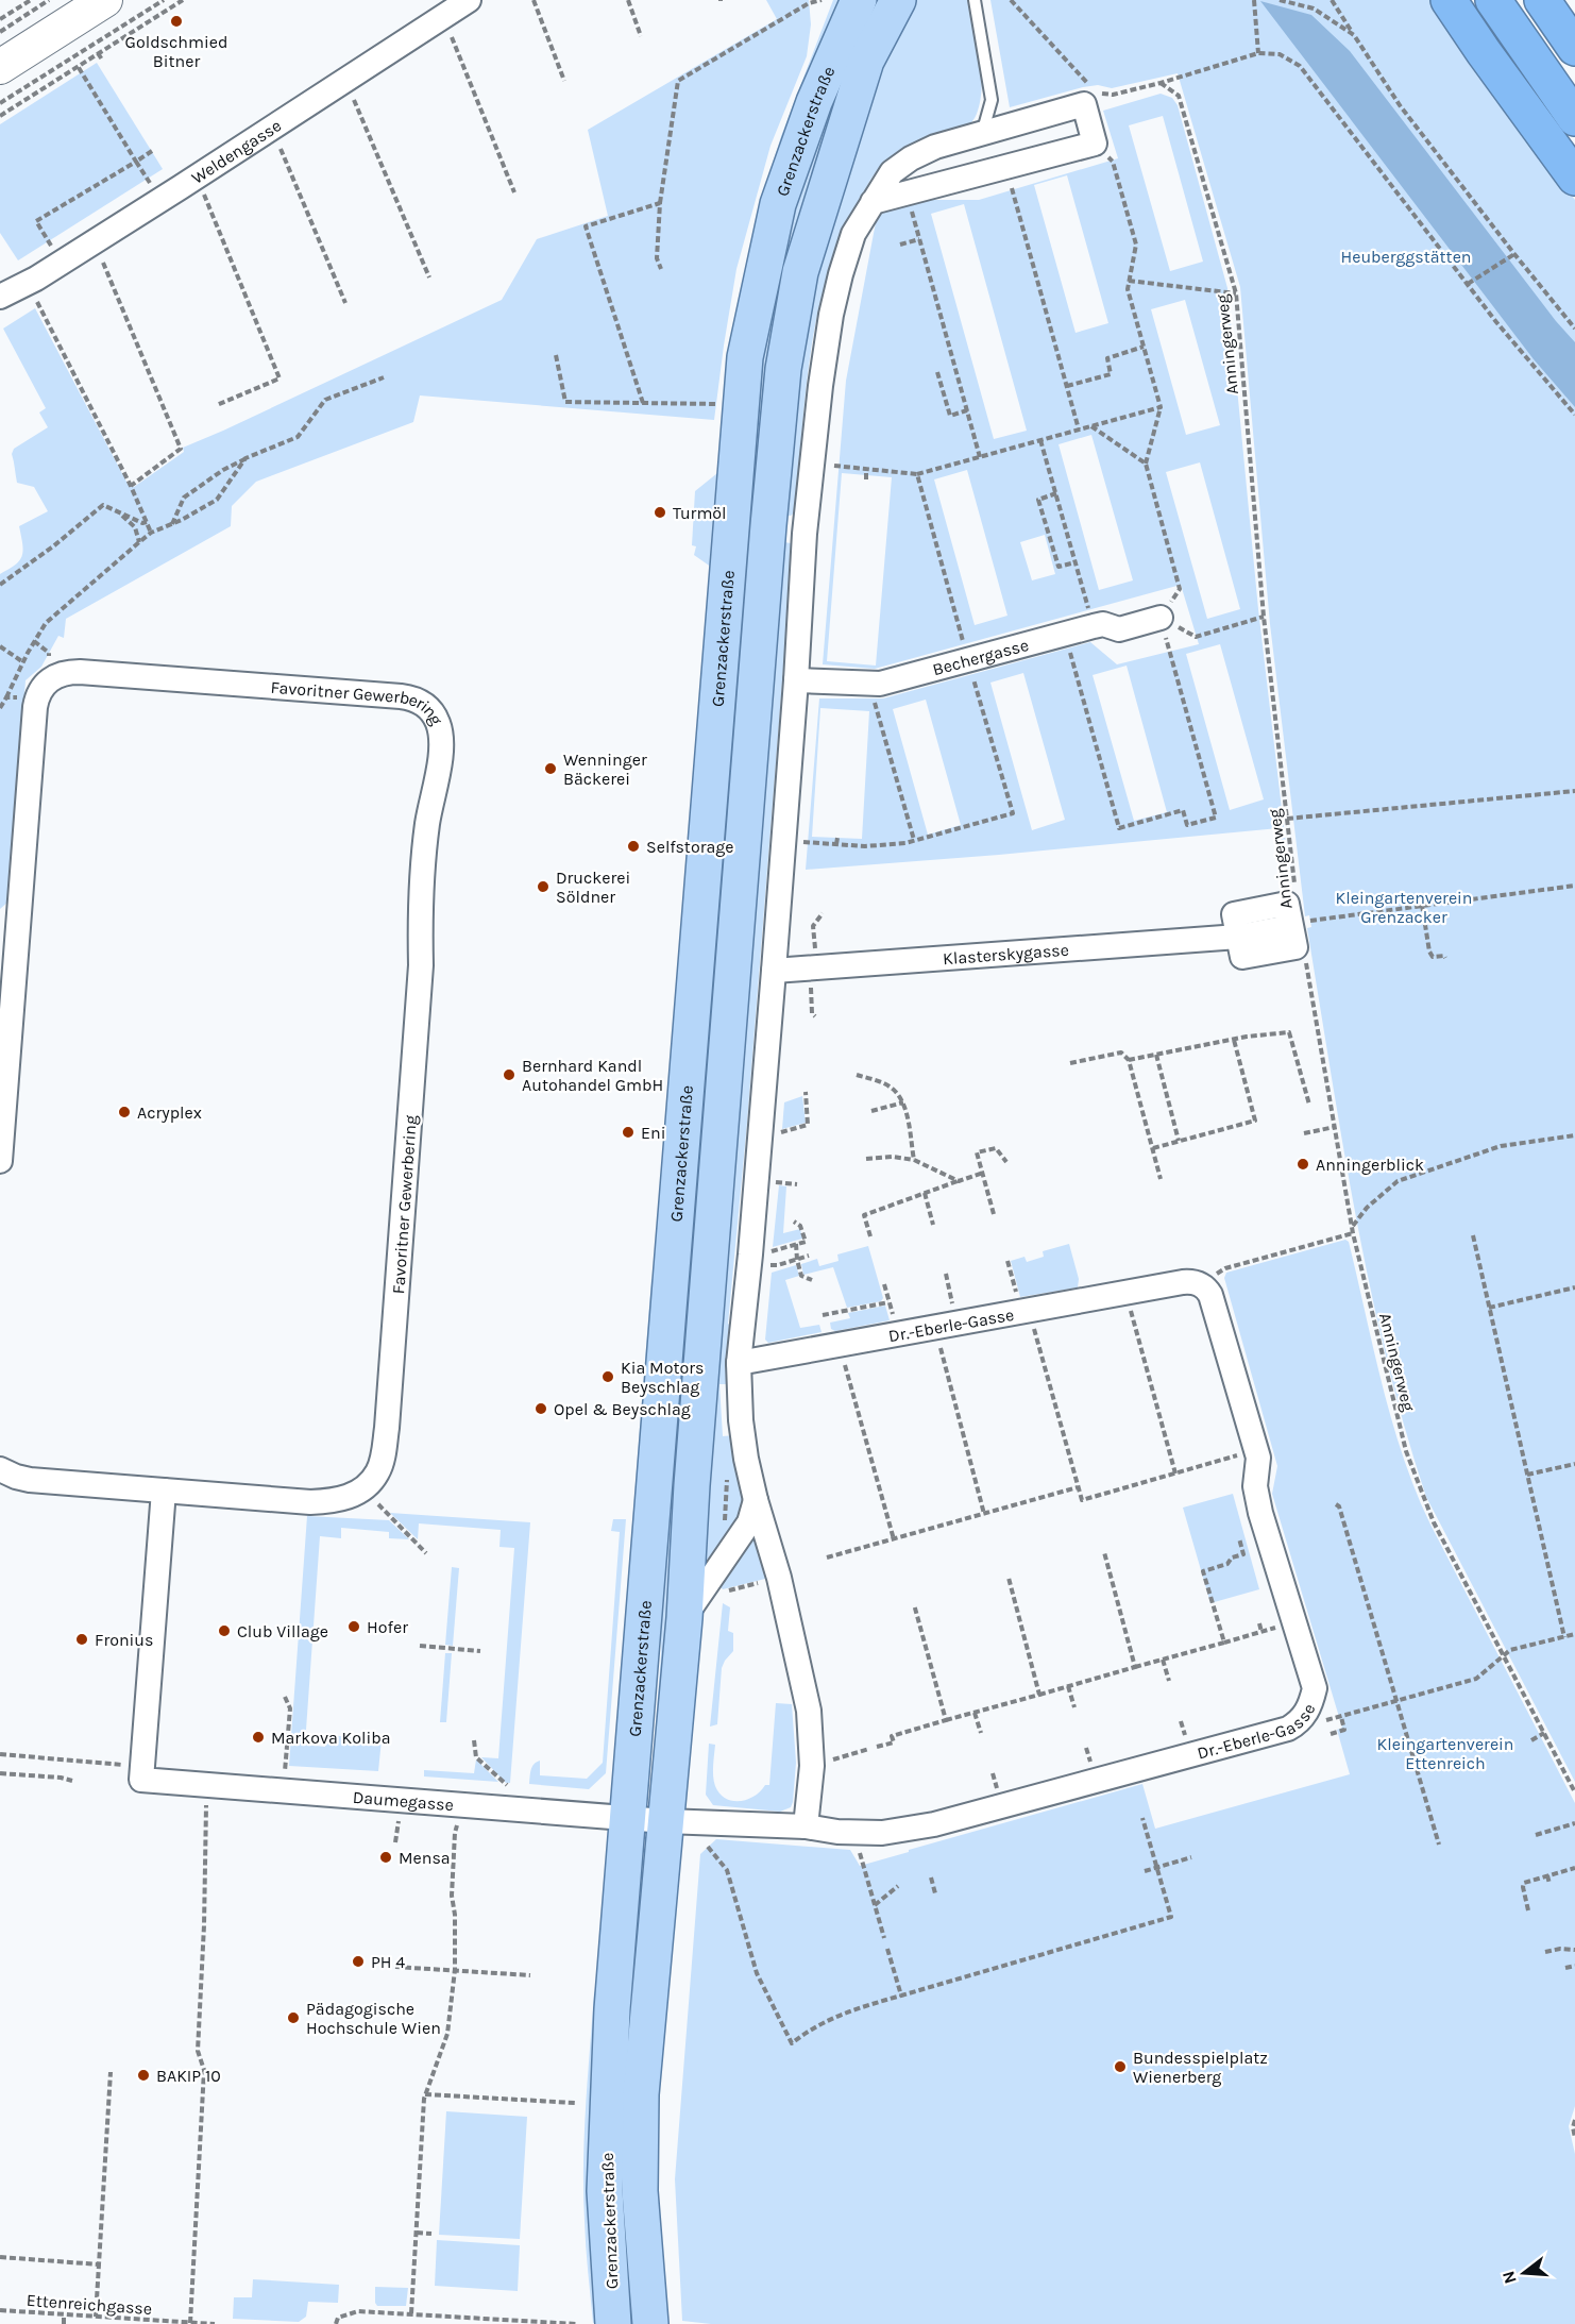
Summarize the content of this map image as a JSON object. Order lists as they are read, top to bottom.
{
  "streets": {
    "main road": ["Grenzackerstraße"],
    "street": [
      "Weldengasse",
      "Bechergasse",
      "Favoritner Gewerbering",
      "Klasterskygasse",
      "Dr.-Eberle-Gasse",
      "Daumegasse"
    ],
    "path": ["Anningerweg", "Ettenreichgasse"]
  },
  "crossings": [
    ["Grenzackerstraße", "Daumegasse"]
  ],
  "parks": ["Heuberggstätten", "Kleingartenverein Grenzacker", "Kleingartenverein Ettenreich"],
  "places": [
    "Goldschmied Bitner",
    "Turmöl",
    "Wenninger Bäckerei",
    "Selfstorage",
    "Druckerei Söldner",
    "Bernhard Kandl Autohandel GmbH",
    "Acryplex",
    "Eni",
    "Anningerblick",
    "Kia Motors Beyschlag",
    "Opel & Beyschlag",
    "Hofer",
    "Club Village",
    "Fronius",
    "Markova Koliba",
    "Mensa",
    "PH 4",
    "Pädagogische Hochschule Wien",
    "Bundesspielplatz Wienerberg",
    "BAKIP 10"
  ],
  "north": "left"
}
